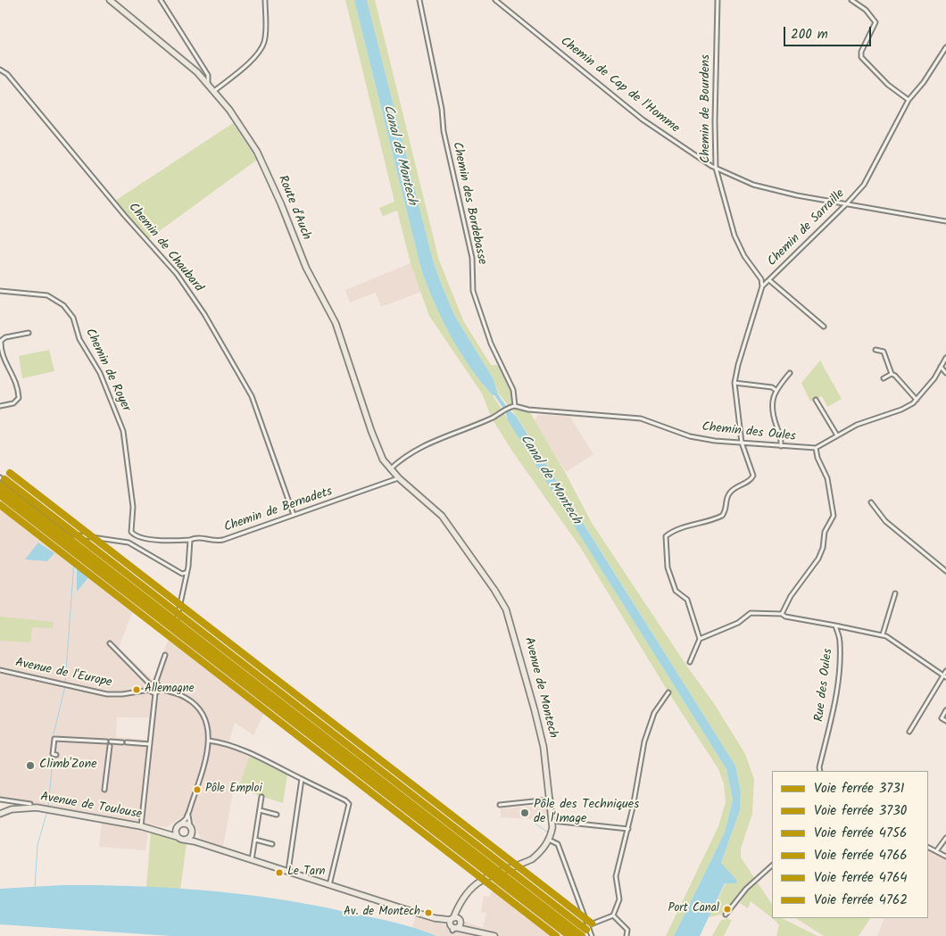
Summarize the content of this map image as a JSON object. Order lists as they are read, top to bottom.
{
  "streets": {
    "main road": ["Route d'Auch", "Avenue de Montech", "Avenue de Toulouse"],
    "street": [
      "Chemin de Cap de l'Homme",
      "Chemin de Bourdens",
      "Chemin des Bordebasse",
      "Chemin de Sarraille",
      "Chemin de Chaubard",
      "Chemin de Royer",
      "Chemin des Oules",
      "Chemin de Bernadets",
      "Avenue de l'Europe",
      "Rue des Oules"
    ]
  },
  "crossings": [
    ["Chemin de Cap de l'Homme", "Chemin de Bourdens"],
    ["Chemin de Cap de l'Homme", "Chemin de Sarraille"],
    ["Chemin de Bourdens", "Chemin de Sarraille"],
    ["Chemin des Bordebasse", "Chemin des Oules"],
    ["Route d'Auch", "Chemin des Oules"],
    ["Route d'Auch", "Avenue de Montech"],
    ["Chemin de Sarraille", "Chemin des Oules"],
    ["Chemin de Chaubard", "Chemin de Bernadets"],
    ["Chemin de Royer", "Chemin de Bernadets"],
    ["Chemin des Oules", "Avenue de Montech"],
    ["Chemin de Bernadets", "Avenue de Montech"]
  ],
  "water": ["Canal de Montech"],
  "places": [
    "Allemagne",
    "Climb'Zone",
    "Pôle Emploi",
    "Pôle des Techniques de l'Image",
    "Le Tarn",
    "Port Canal",
    "Av. de Montech"
  ],
  "lines": [
    "rail line 4762",
    "rail line 4766",
    "rail line 3730",
    "rail line 3731",
    "rail line 4756",
    "rail line 4764"
  ],
  "legend": [
    "Voie ferrée 3731",
    "Voie ferrée 3730",
    "Voie ferrée 4756",
    "Voie ferrée 4766",
    "Voie ferrée 4764",
    "Voie ferrée 4762"
  ],
  "scale_bar": "200 m"
}
